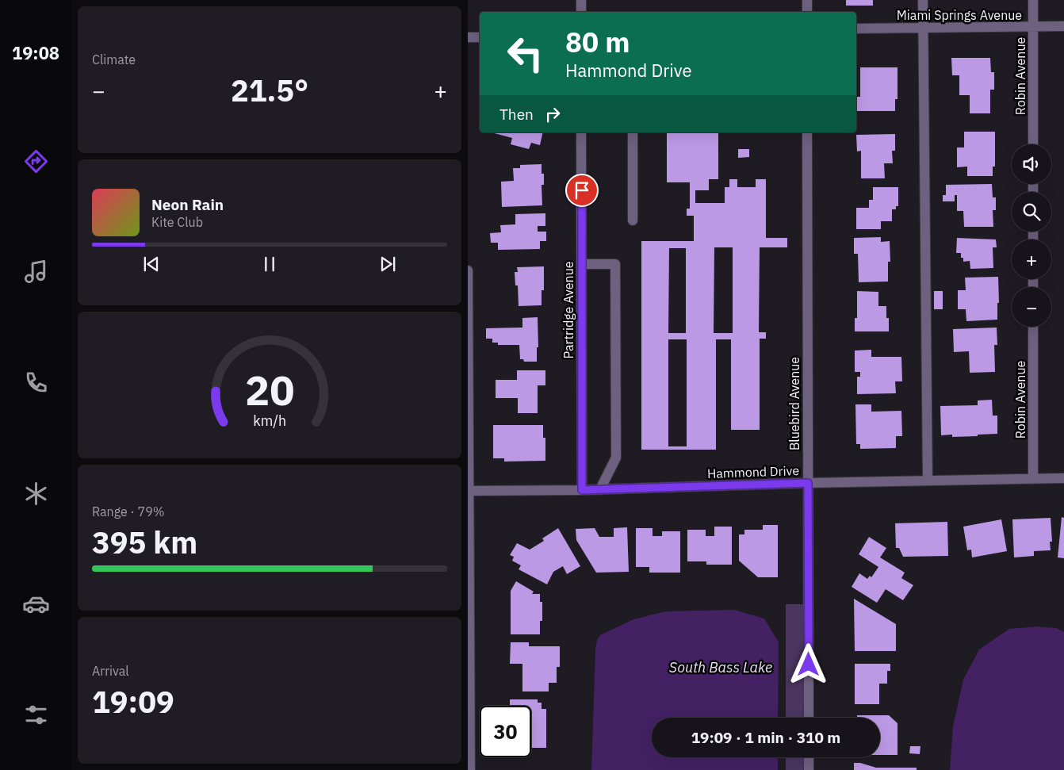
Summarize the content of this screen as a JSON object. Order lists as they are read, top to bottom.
{
  "streets": {
    "street": [
      "Miami Springs Avenue",
      "Robin Avenue",
      "Partridge Avenue",
      "Bluebird Avenue",
      "Hammond Drive"
    ]
  },
  "crossings": [
    ["Miami Springs Avenue", "Robin Avenue"],
    ["Robin Avenue", "Hammond Drive"],
    ["Partridge Avenue", "Hammond Drive"],
    ["Bluebird Avenue", "Hammond Drive"]
  ],
  "water": ["South Bass Lake"],
  "page": {
    "tabs": "19:08",
    "tile": [
      "Climate",
      ["Range · 79%", "395 km"],
      ["Arrival", "19:09"]
    ],
    "turn": ["80 m", "Hammond Drive"],
    "heat": ["−", "21.5°", "+"],
    "then": "Then",
    "map_buttons": ["+", "−"],
    "song": ["Neon Rain", "Kite Club"],
    "limit": "30",
    "trip": "19:09 · 1 min · 310 m",
    "gauge": ["20", "km/h"]
  }
}
